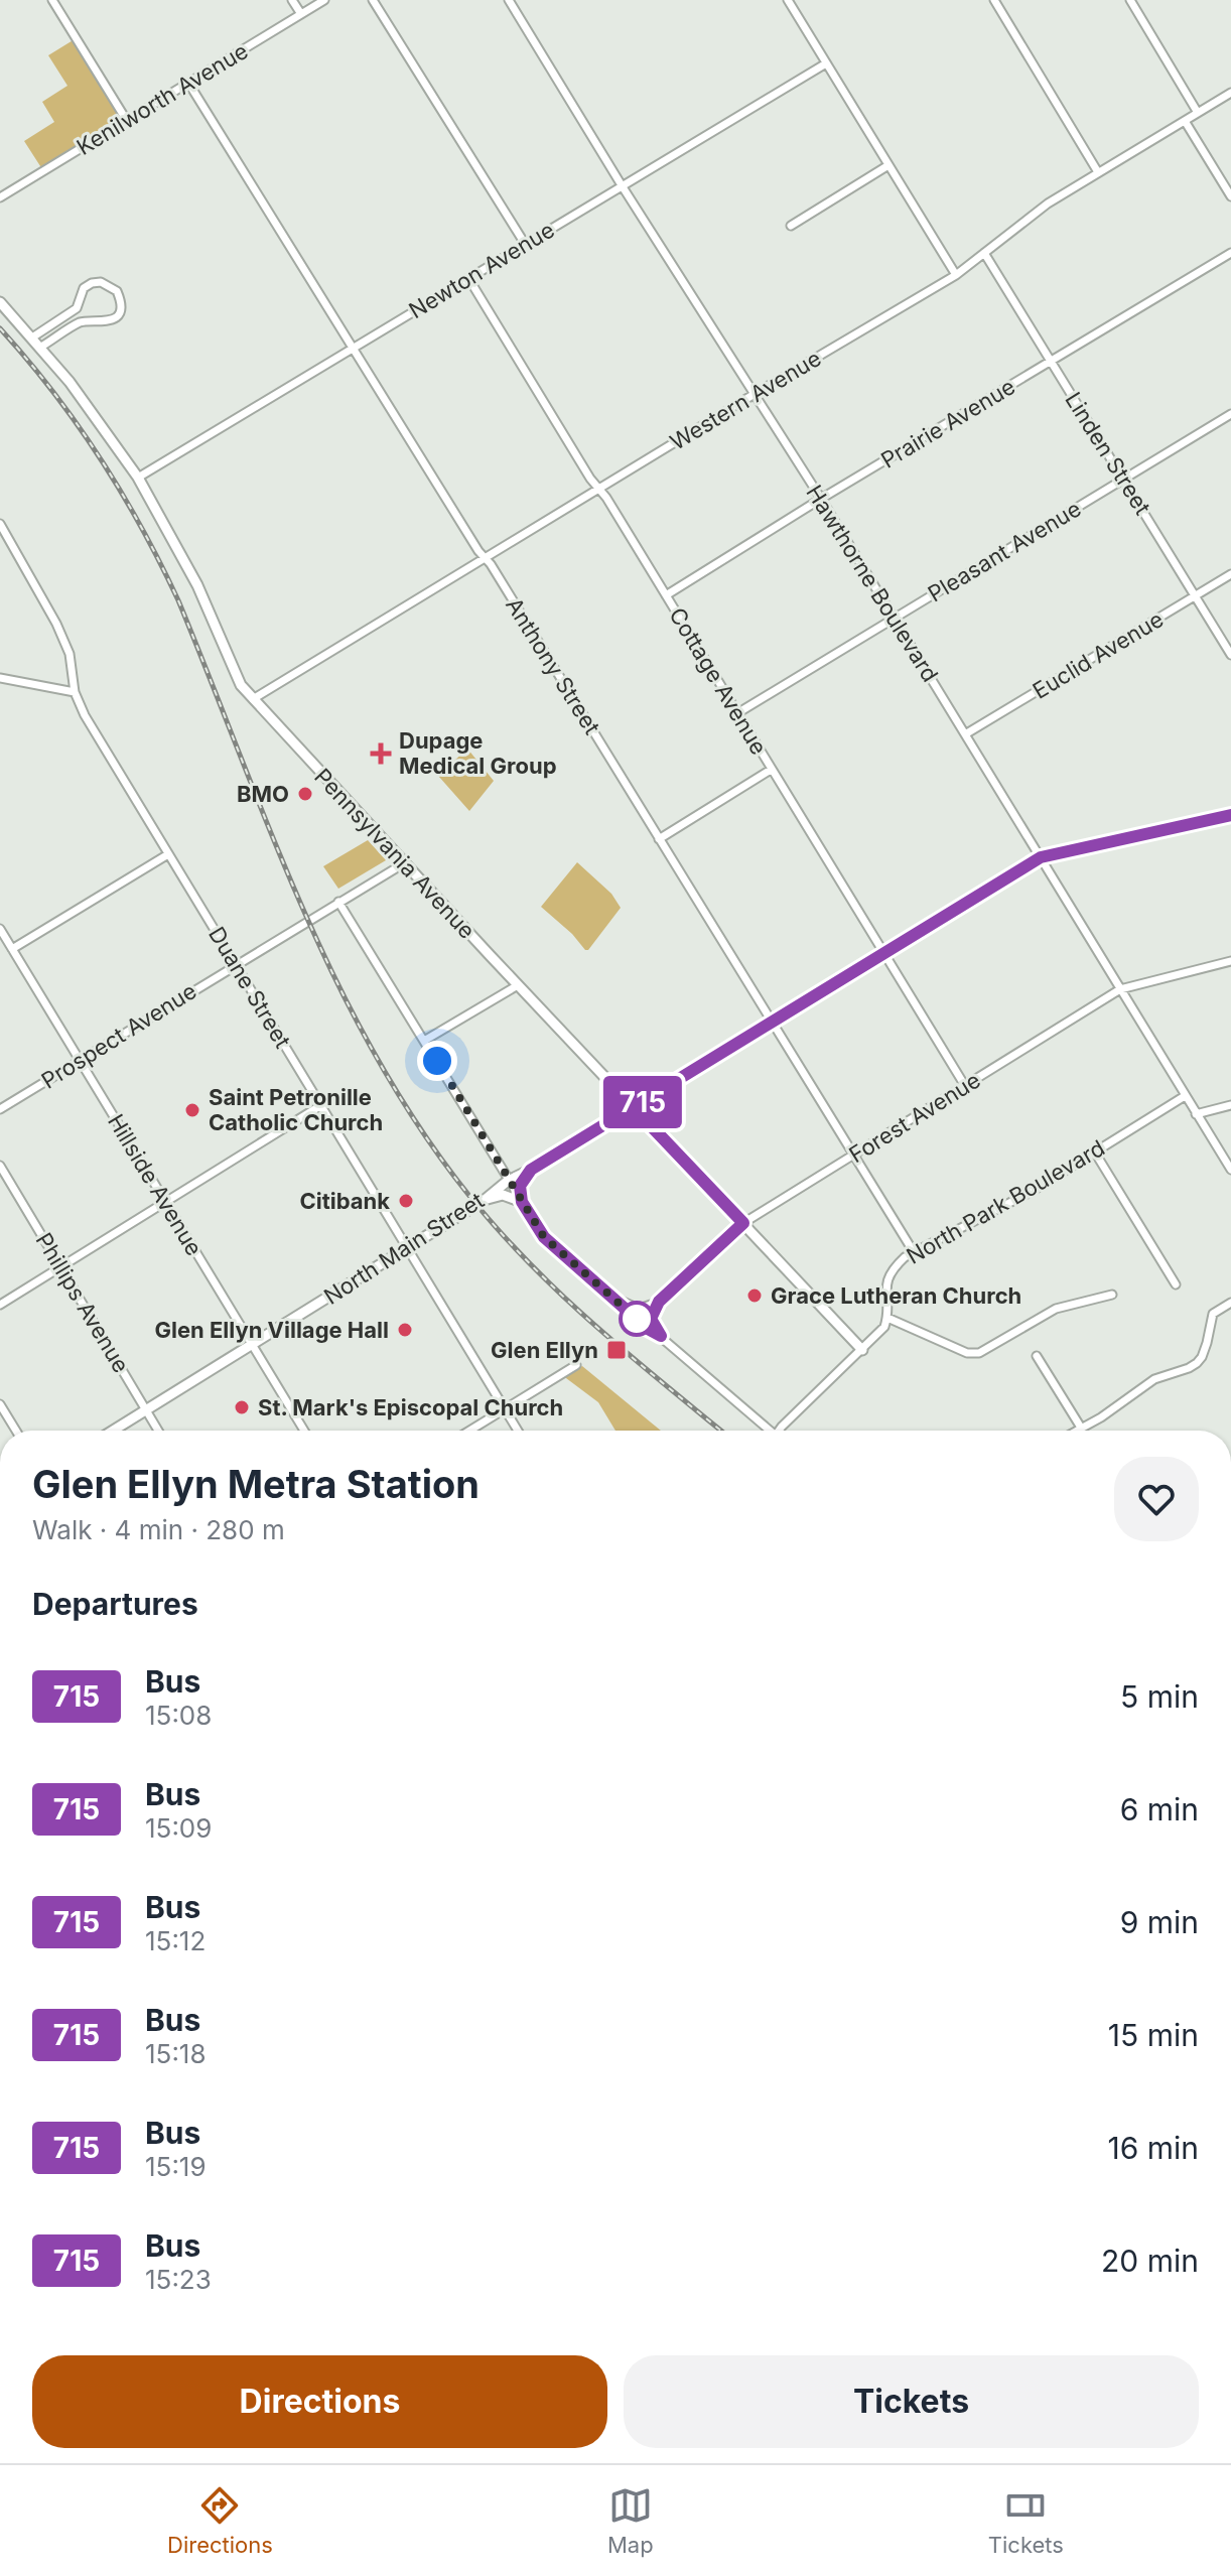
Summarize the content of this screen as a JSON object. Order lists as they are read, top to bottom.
{
  "streets": {
    "street": [
      "Kenilworth Avenue",
      "Newton Avenue",
      "Western Avenue",
      "Prairie Avenue",
      "Linden Street",
      "Pleasant Avenue",
      "Hawthorne Boulevard",
      "Euclid Avenue",
      "Anthony Street",
      "Cottage Avenue",
      "Pennsylvania Avenue",
      "Duane Street",
      "Prospect Avenue",
      "Forest Avenue",
      "Hillside Avenue",
      "North Park Boulevard",
      "North Main Street",
      "Phillips Avenue"
    ]
  },
  "crossings": [
    ["Kenilworth Avenue", "Anthony Street"],
    ["Newton Avenue", "Hawthorne Boulevard"],
    ["Newton Avenue", "Anthony Street"],
    ["Newton Avenue", "Cottage Avenue"],
    ["Newton Avenue", "Pennsylvania Avenue"],
    ["Western Avenue", "Linden Street"],
    ["Western Avenue", "Hawthorne Boulevard"],
    ["Western Avenue", "Anthony Street"],
    ["Western Avenue", "Cottage Avenue"],
    ["Western Avenue", "Pennsylvania Avenue"],
    ["Prairie Avenue", "Linden Street"],
    ["Prairie Avenue", "Hawthorne Boulevard"],
    ["Prairie Avenue", "Cottage Avenue"],
    ["Linden Street", "Pleasant Avenue"],
    ["Linden Street", "Euclid Avenue"],
    ["Pleasant Avenue", "Hawthorne Boulevard"],
    ["Pleasant Avenue", "Cottage Avenue"],
    ["Hawthorne Boulevard", "Euclid Avenue"],
    ["Hawthorne Boulevard", "Forest Avenue"],
    ["Hawthorne Boulevard", "North Park Boulevard"],
    ["Hawthorne Boulevard", "North Main Street"],
    ["Anthony Street", "Forest Avenue"],
    ["Anthony Street", "North Park Boulevard"],
    ["Anthony Street", "North Main Street"],
    ["Cottage Avenue", "Forest Avenue"],
    ["Cottage Avenue", "North Main Street"],
    ["Pennsylvania Avenue", "Prospect Avenue"],
    ["Pennsylvania Avenue", "Forest Avenue"],
    ["Pennsylvania Avenue", "North Main Street"],
    ["Duane Street", "Prospect Avenue"],
    ["Duane Street", "North Main Street"],
    ["Prospect Avenue", "Hillside Avenue"],
    ["Hillside Avenue", "North Main Street"],
    ["North Main Street", "Phillips Avenue"]
  ],
  "places": {
    "health": ["Dupage Medical Group"],
    "other": [
      "BMO",
      "Saint Petronille Catholic Church",
      "Citibank",
      "Grace Lutheran Church",
      "Glen Ellyn Village Hall",
      "St. Mark's Episcopal Church"
    ],
    "transit": ["Glen Ellyn"]
  },
  "lines": ["bus line 715"],
  "page": {
    "on_map": "715",
    "heading": [
      ["Glen Ellyn Metra Station", "Walk · 4 min · 280 m"],
      "Departures"
    ],
    "list": [
      {
        "mark": "715",
        "name": "Bus",
        "note": "15:08",
        "value": "5 min"
      },
      {
        "mark": "715",
        "name": "Bus",
        "note": "15:09",
        "value": "6 min"
      },
      {
        "mark": "715",
        "name": "Bus",
        "note": "15:12",
        "value": "9 min"
      },
      {
        "mark": "715",
        "name": "Bus",
        "note": "15:18",
        "value": "15 min"
      },
      {
        "mark": "715",
        "name": "Bus",
        "note": "15:19",
        "value": "16 min"
      },
      {
        "mark": "715",
        "name": "Bus",
        "note": "15:23",
        "value": "20 min"
      }
    ],
    "buttons": ["Directions", "Tickets"],
    "tabs": ["Directions", "Map", "Tickets"]
  }
}
